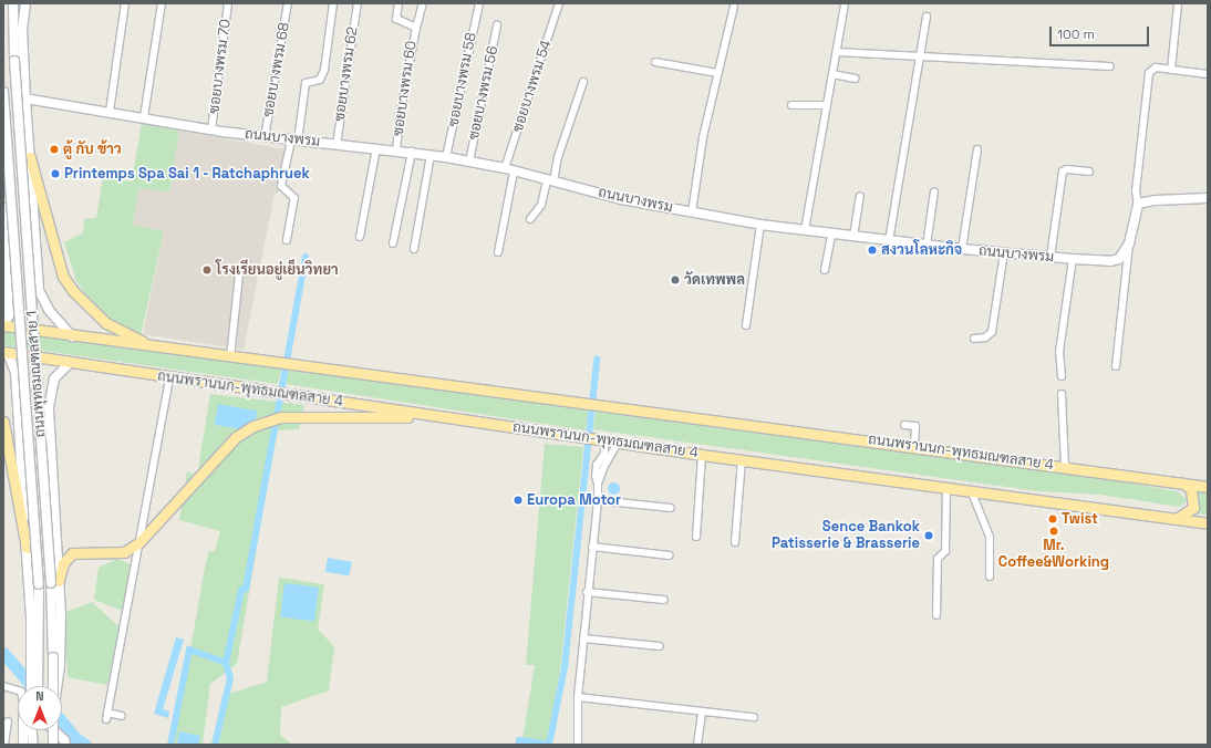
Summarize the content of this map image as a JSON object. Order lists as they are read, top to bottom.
{
  "streets": {
    "main road": ["ถนนบางพรม", "ถนนพุทธมณฑลสาย 1", "ถนนพรานนก-พุทธมณฑลสาย 4"],
    "street": [
      "ซอยบางพรม 70",
      "ซอยบางพรม 68",
      "ซอยบางพรม 62",
      "ซอยบางพรม 58",
      "ซอยบางพรม 54",
      "ซอยบางพรม 60",
      "ซอยบางพรม 56"
    ]
  },
  "crossings": [
    ["ซอยบางพรม 70", "ถนนบางพรม"],
    ["ซอยบางพรม 68", "ถนนบางพรม"],
    ["ซอยบางพรม 62", "ถนนบางพรม"],
    ["ซอยบางพรม 58", "ถนนบางพรม"],
    ["ซอยบางพรม 54", "ถนนบางพรม"],
    ["ซอยบางพรม 60", "ถนนบางพรม"],
    ["ซอยบางพรม 56", "ถนนบางพรม"]
  ],
  "places": [
    "ตู้ กับ ข้าว",
    "Printemps Spa Sai 1 - Ratchaphruek",
    "สงวนโลหะกิจ",
    "โรงเรียนอยู่เย็นวิทยา",
    "วัดเทพพล",
    "Europa Motor",
    "Twist",
    "Mr. Coffee&Working",
    "Sence Bankok Patisserie & Brasserie"
  ],
  "scale_bar": "100 m",
  "north": "top"
}
